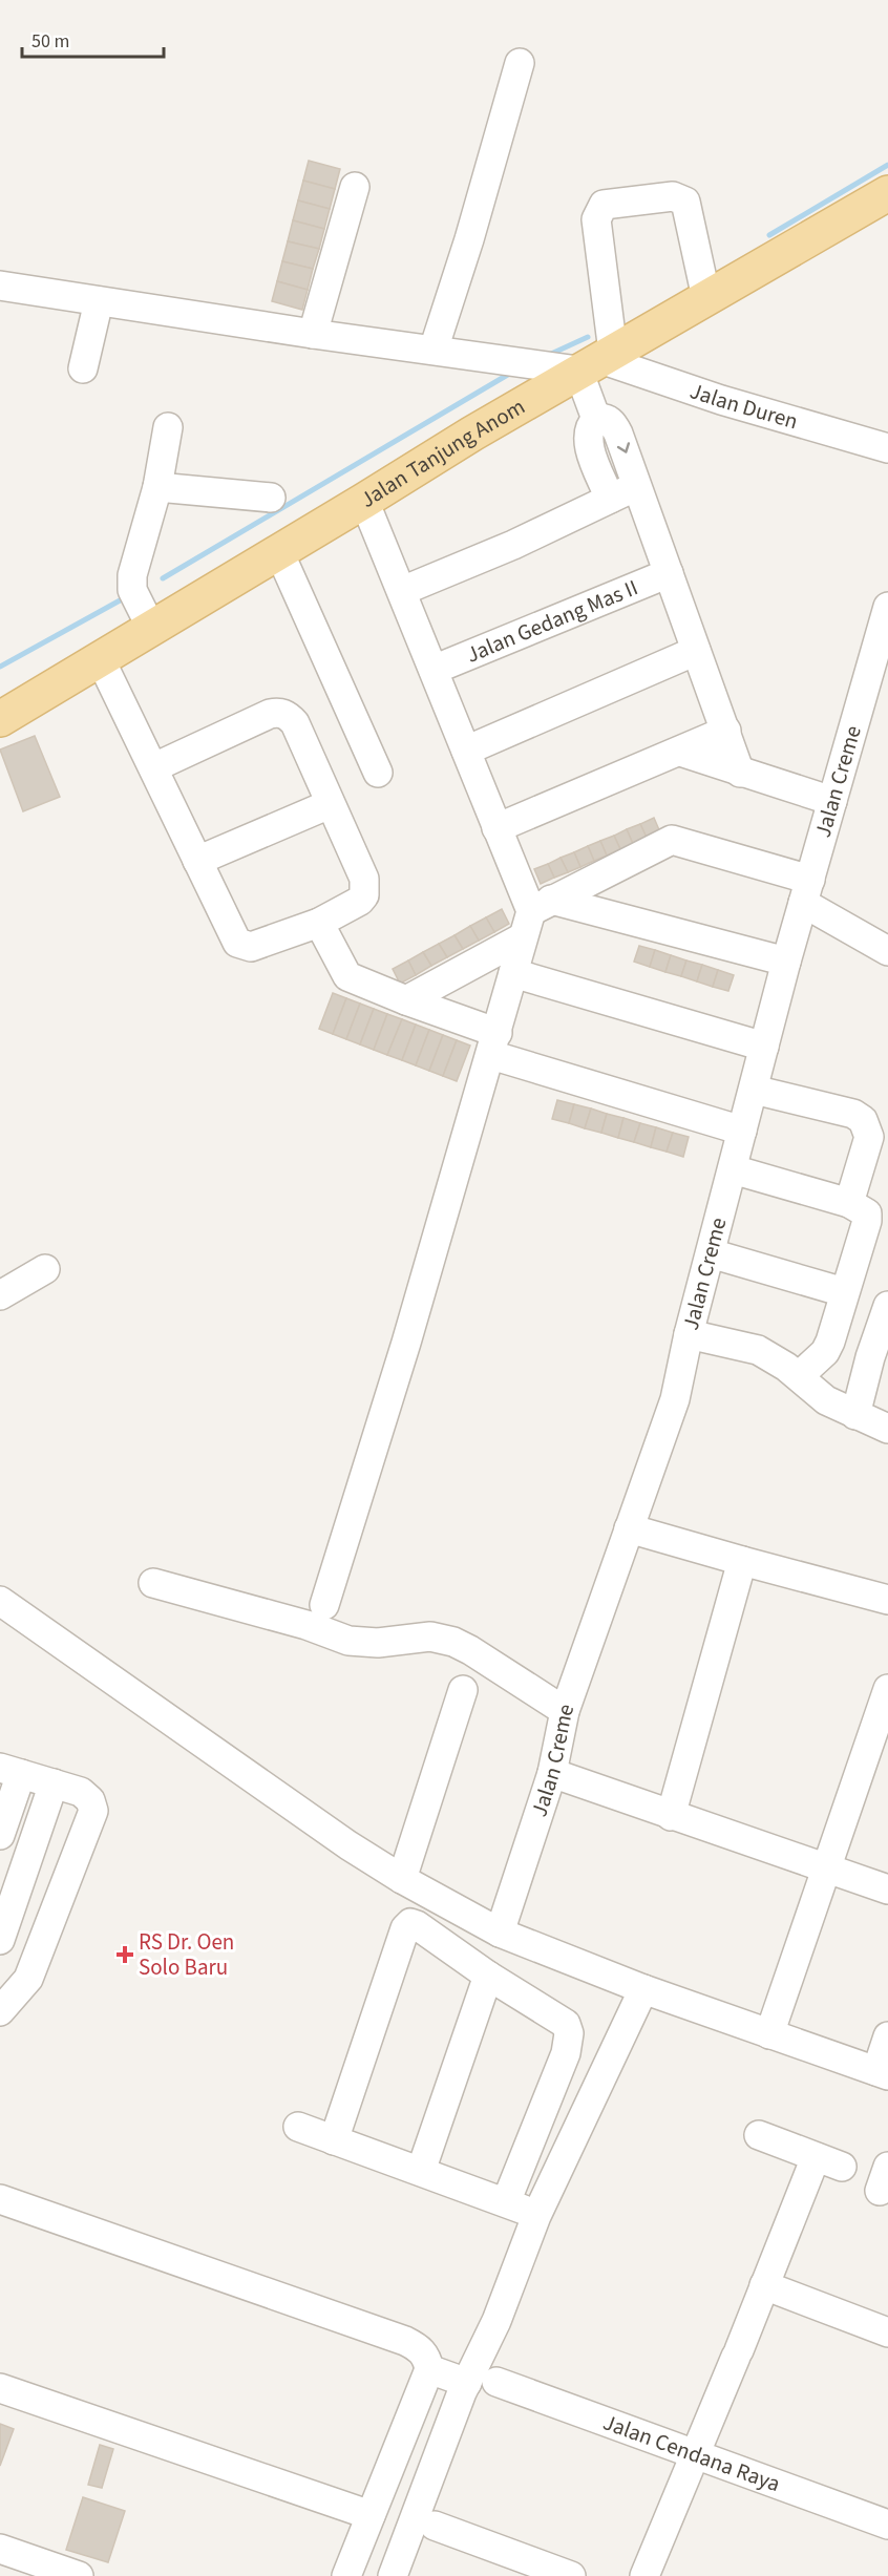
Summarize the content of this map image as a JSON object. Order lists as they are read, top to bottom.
{
  "streets": {
    "main road": ["Jalan Tanjung Anom"],
    "street": [
      "Jalan Duren",
      "Jalan Gedang Mas II",
      "Jalan Creme",
      "Jalan Cendana Raya"
    ]
  },
  "crossings": [
    ["Jalan Duren", "Jalan Tanjung Anom"]
  ],
  "places": {
    "health": ["RS Dr. Oen Solo Baru"]
  },
  "scale_bar": "50 m"
}
